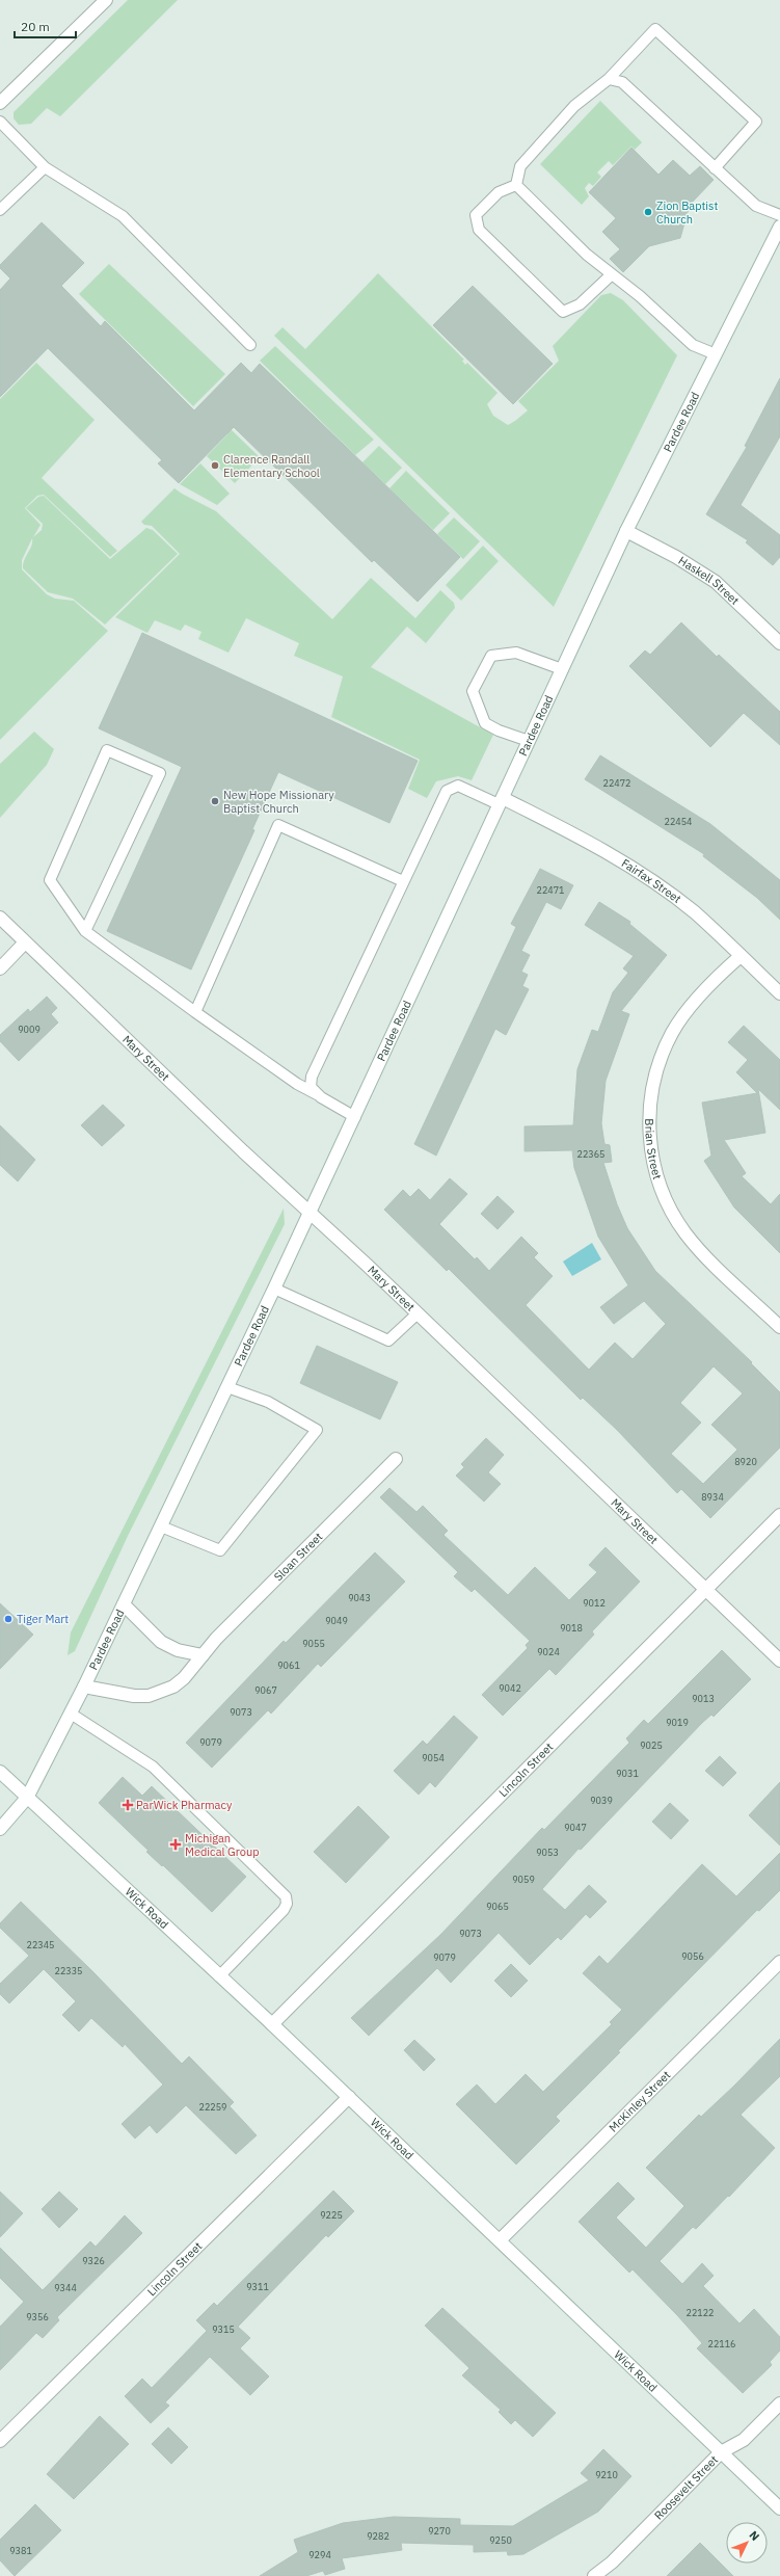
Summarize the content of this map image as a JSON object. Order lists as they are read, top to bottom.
{
  "streets": {
    "street": [
      "Pardee Road",
      "Haskell Street",
      "Fairfax Street",
      "Mary Street",
      "Brian Street",
      "Sloan Street",
      "Lincoln Street",
      "Wick Road",
      "McKinley Street",
      "Roosevelt Street"
    ]
  },
  "crossings": [
    ["Pardee Road", "Haskell Street"],
    ["Pardee Road", "Fairfax Street"],
    ["Pardee Road", "Mary Street"],
    ["Pardee Road", "Sloan Street"],
    ["Pardee Road", "Wick Road"],
    ["Fairfax Street", "Brian Street"],
    ["Mary Street", "Lincoln Street"],
    ["Lincoln Street", "Wick Road"],
    ["Wick Road", "McKinley Street"],
    ["Wick Road", "Roosevelt Street"]
  ],
  "places": {
    "other": [
      "Zion Baptist Church",
      "Clarence Randall Elementary School",
      "New Hope Missionary Baptist Church",
      "Tiger Mart"
    ],
    "health": ["ParWick Pharmacy", "Michigan Medical Group"]
  },
  "house_numbers": [
    "22472",
    "22454",
    "22471",
    "9009",
    "22365",
    "8920",
    "8934",
    "9043",
    "9012",
    "9049",
    "9018",
    "9055",
    "9024",
    "9061",
    "9042",
    "9067",
    "9013",
    "9073",
    "9019",
    "9079",
    "9025",
    "9054",
    "9031",
    "9039",
    "9047",
    "9053",
    "9059",
    "9065",
    "9073",
    "22345",
    "9056",
    "9079",
    "22335",
    "22259",
    "9225",
    "9326",
    "9311",
    "9344",
    "22122",
    "9356",
    "9315",
    "22116",
    "9210",
    "9270",
    "9282",
    "9250",
    "9381",
    "9294"
  ],
  "scale_bar": "20 m",
  "north": "top right"
}
